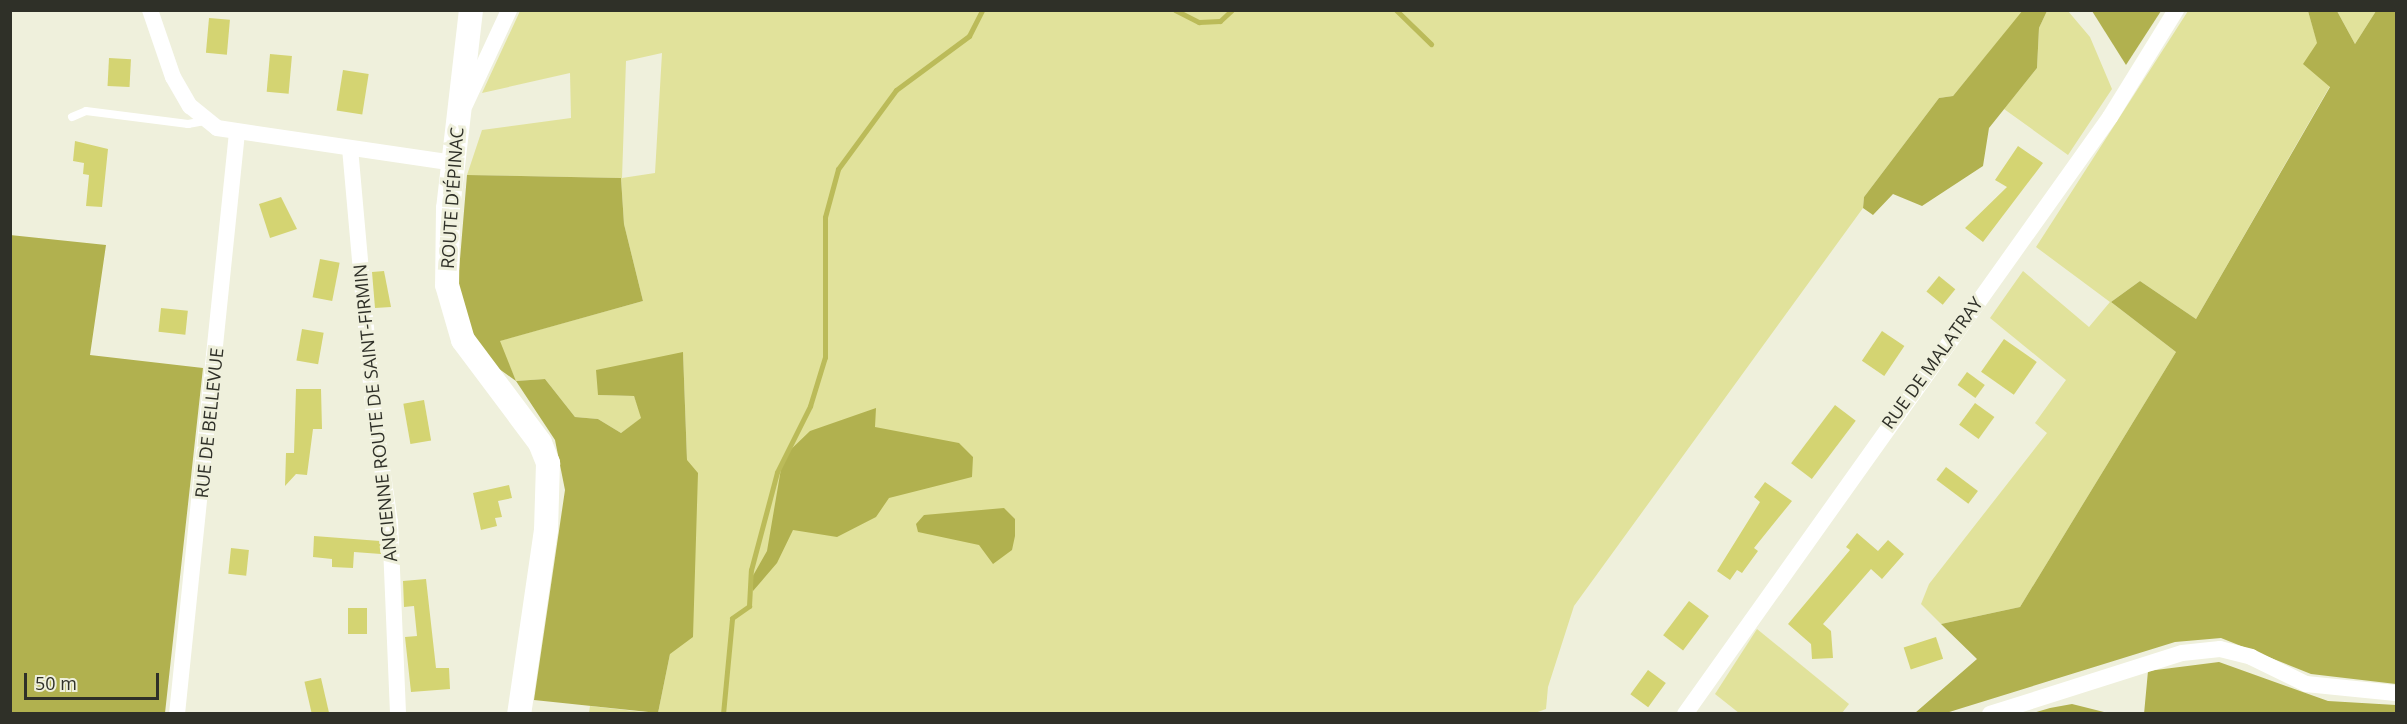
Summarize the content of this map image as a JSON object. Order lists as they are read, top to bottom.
{
  "streets": {
    "main road": ["ROUTE D'ÉPINAC"],
    "street": ["RUE DE MALATRAY", "ANCIENNE ROUTE DE SAINT-FIRMIN", "RUE DE BELLEVUE"]
  },
  "scale_bar": "50 m"
}
